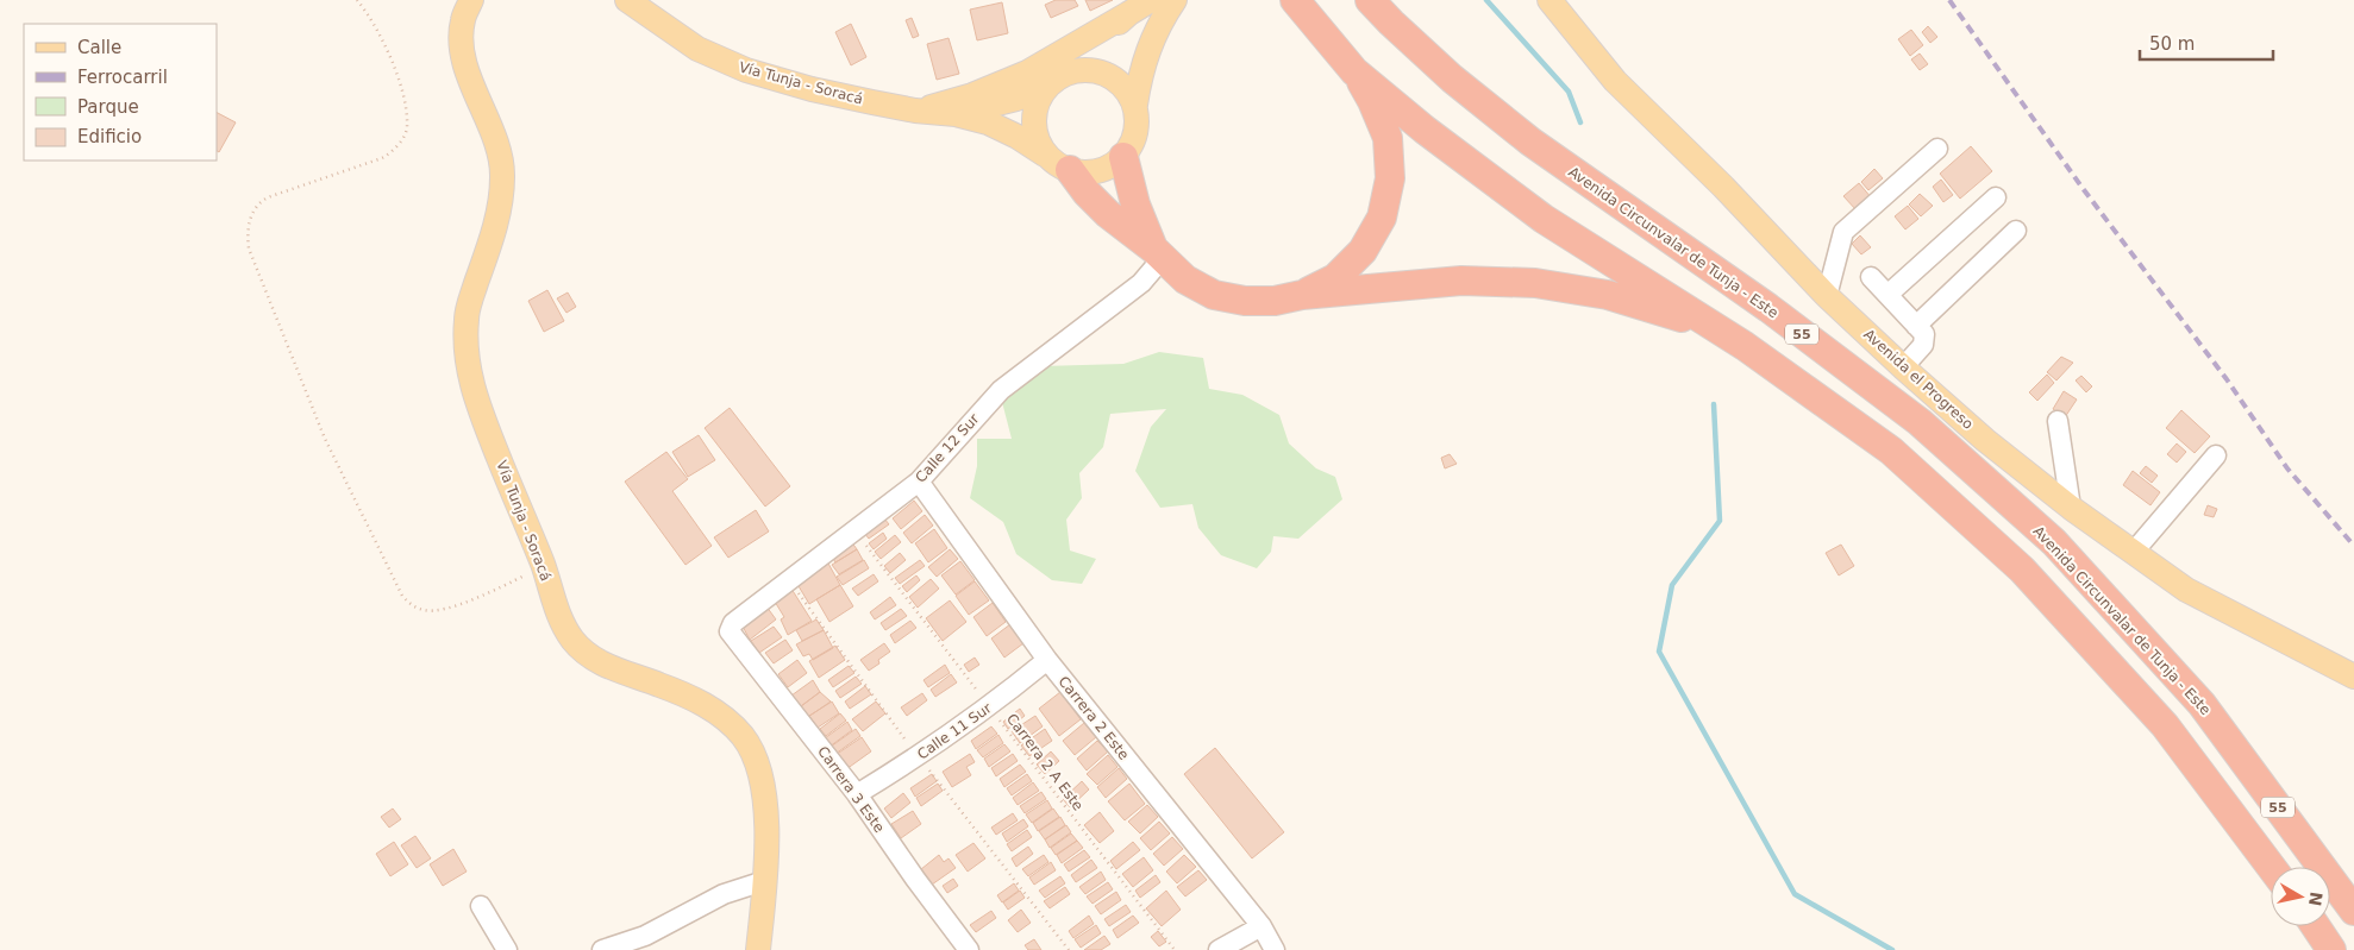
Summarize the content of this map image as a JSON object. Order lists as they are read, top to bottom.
{
  "streets": {
    "highway": ["Avenida Circunvalar de Tunja - Este", "55"],
    "main road": ["Vía Tunja - Soracá", "Avenida el Progreso"],
    "street": [
      "Calle 12 Sur",
      "Carrera 2 Este",
      "Calle 11 Sur",
      "Carrera 3 Este"
    ],
    "path": ["Carrera 2 A Este"]
  },
  "crossings": [
    ["Calle 12 Sur", "Carrera 2 Este"],
    ["Calle 12 Sur", "Carrera 2 A Este"],
    ["Calle 12 Sur", "Carrera 3 Este"],
    ["Carrera 2 Este", "Calle 11 Sur"],
    ["Calle 11 Sur", "Carrera 2 A Este"],
    ["Calle 11 Sur", "Carrera 3 Este"]
  ],
  "legend": [
    "Calle",
    "Ferrocarril",
    "Parque",
    "Edificio"
  ],
  "scale_bar": "50 m",
  "north": "right"
}
